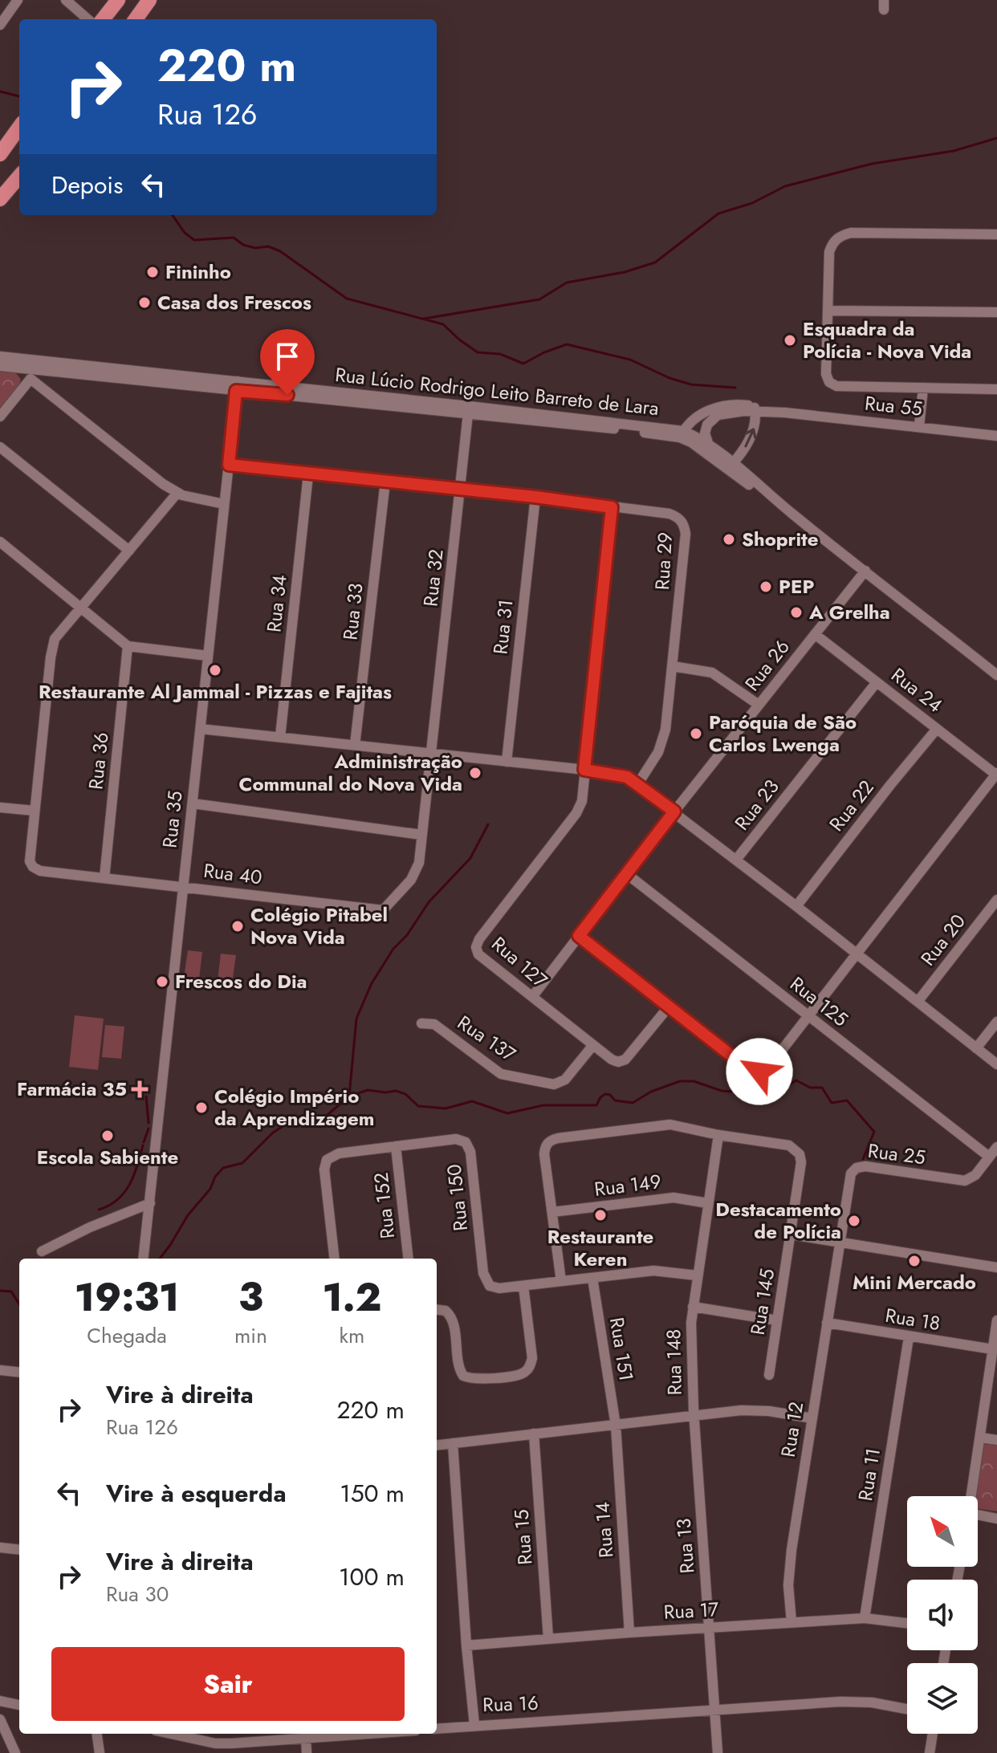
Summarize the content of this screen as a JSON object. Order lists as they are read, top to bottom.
{
  "streets": {
    "street": [
      "Rua Lúcio Rodrigo Leito Barreto de Lara",
      "Rua 55",
      "Rua 29",
      "Rua 32",
      "Rua 34",
      "Rua 33",
      "Rua 31",
      "Rua 26",
      "Rua 24",
      "Rua 36",
      "Rua 23",
      "Rua 22",
      "Rua 35",
      "Rua 40",
      "Rua 20",
      "Rua 127",
      "Rua 125",
      "Rua 137",
      "Rua 25",
      "Rua 149",
      "Rua 150",
      "Rua 152",
      "Rua 145",
      "Rua 18",
      "Rua 151",
      "Rua 148",
      "Rua 12",
      "Rua 11",
      "Rua 14",
      "Rua 15",
      "Rua 13",
      "Rua 17",
      "Rua 16"
    ]
  },
  "crossings": [
    ["Rua Lúcio Rodrigo Leito Barreto de Lara", "Rua 32"],
    ["Rua Lúcio Rodrigo Leito Barreto de Lara", "Rua 35"],
    ["Rua 29", "Rua 32"],
    ["Rua 29", "Rua 34"],
    ["Rua 29", "Rua 33"],
    ["Rua 29", "Rua 31"],
    ["Rua 29", "Rua 35"],
    ["Rua 29", "Rua 127"],
    ["Rua 32", "Rua 40"],
    ["Rua 26", "Rua 24"],
    ["Rua 26", "Rua 127"],
    ["Rua 26", "Rua 125"],
    ["Rua 24", "Rua 23"],
    ["Rua 24", "Rua 22"],
    ["Rua 36", "Rua 40"],
    ["Rua 35", "Rua 40"],
    ["Rua 127", "Rua 137"],
    ["Rua 125", "Rua 25"],
    ["Rua 25", "Rua 12"],
    ["Rua 149", "Rua 148"],
    ["Rua 150", "Rua 152"],
    ["Rua 150", "Rua 151"],
    ["Rua 150", "Rua 148"],
    ["Rua 145", "Rua 148"],
    ["Rua 18", "Rua 12"],
    ["Rua 18", "Rua 11"],
    ["Rua 151", "Rua 14"],
    ["Rua 148", "Rua 13"],
    ["Rua 12", "Rua 17"],
    ["Rua 11", "Rua 17"],
    ["Rua 14", "Rua 17"],
    ["Rua 15", "Rua 17"],
    ["Rua 13", "Rua 17"],
    ["Rua 13", "Rua 16"],
    ["Rua 17", "Rua 16"]
  ],
  "places": {
    "other": [
      "Fininho",
      "Casa dos Frescos",
      "Esquadra da Polícia - Nova Vida",
      "Shoprite",
      "PEP",
      "A Grelha",
      "Restaurante Al Jammal - Pizzas e Fajitas",
      "Paróquia de São Carlos Lwenga",
      "Administração Communal do Nova Vida",
      "Colégio Pitabel Nova Vida",
      "Frescos do Dia",
      "Colégio Império da Aprendizagem",
      "Escola Sabiente",
      "Restaurante Keren",
      "Destacamento de Polícia",
      "Mini Mercado"
    ],
    "health": ["Farmácia 35"]
  },
  "north": "top left",
  "page": {
    "turn": ["220 m", "Rua 126"],
    "then": "Depois",
    "eta": [
      "19:31",
      "Chegada",
      "3",
      "min",
      "1.2",
      "km"
    ],
    "list": [
      {
        "name": "Vire à direita",
        "note": "Rua 126",
        "value": "220 m"
      },
      {
        "name": "Vire à esquerda",
        "value": "150 m"
      },
      {
        "name": "Vire à direita",
        "note": "Rua 30",
        "value": "100 m"
      }
    ],
    "buttons": "Sair"
  }
}
